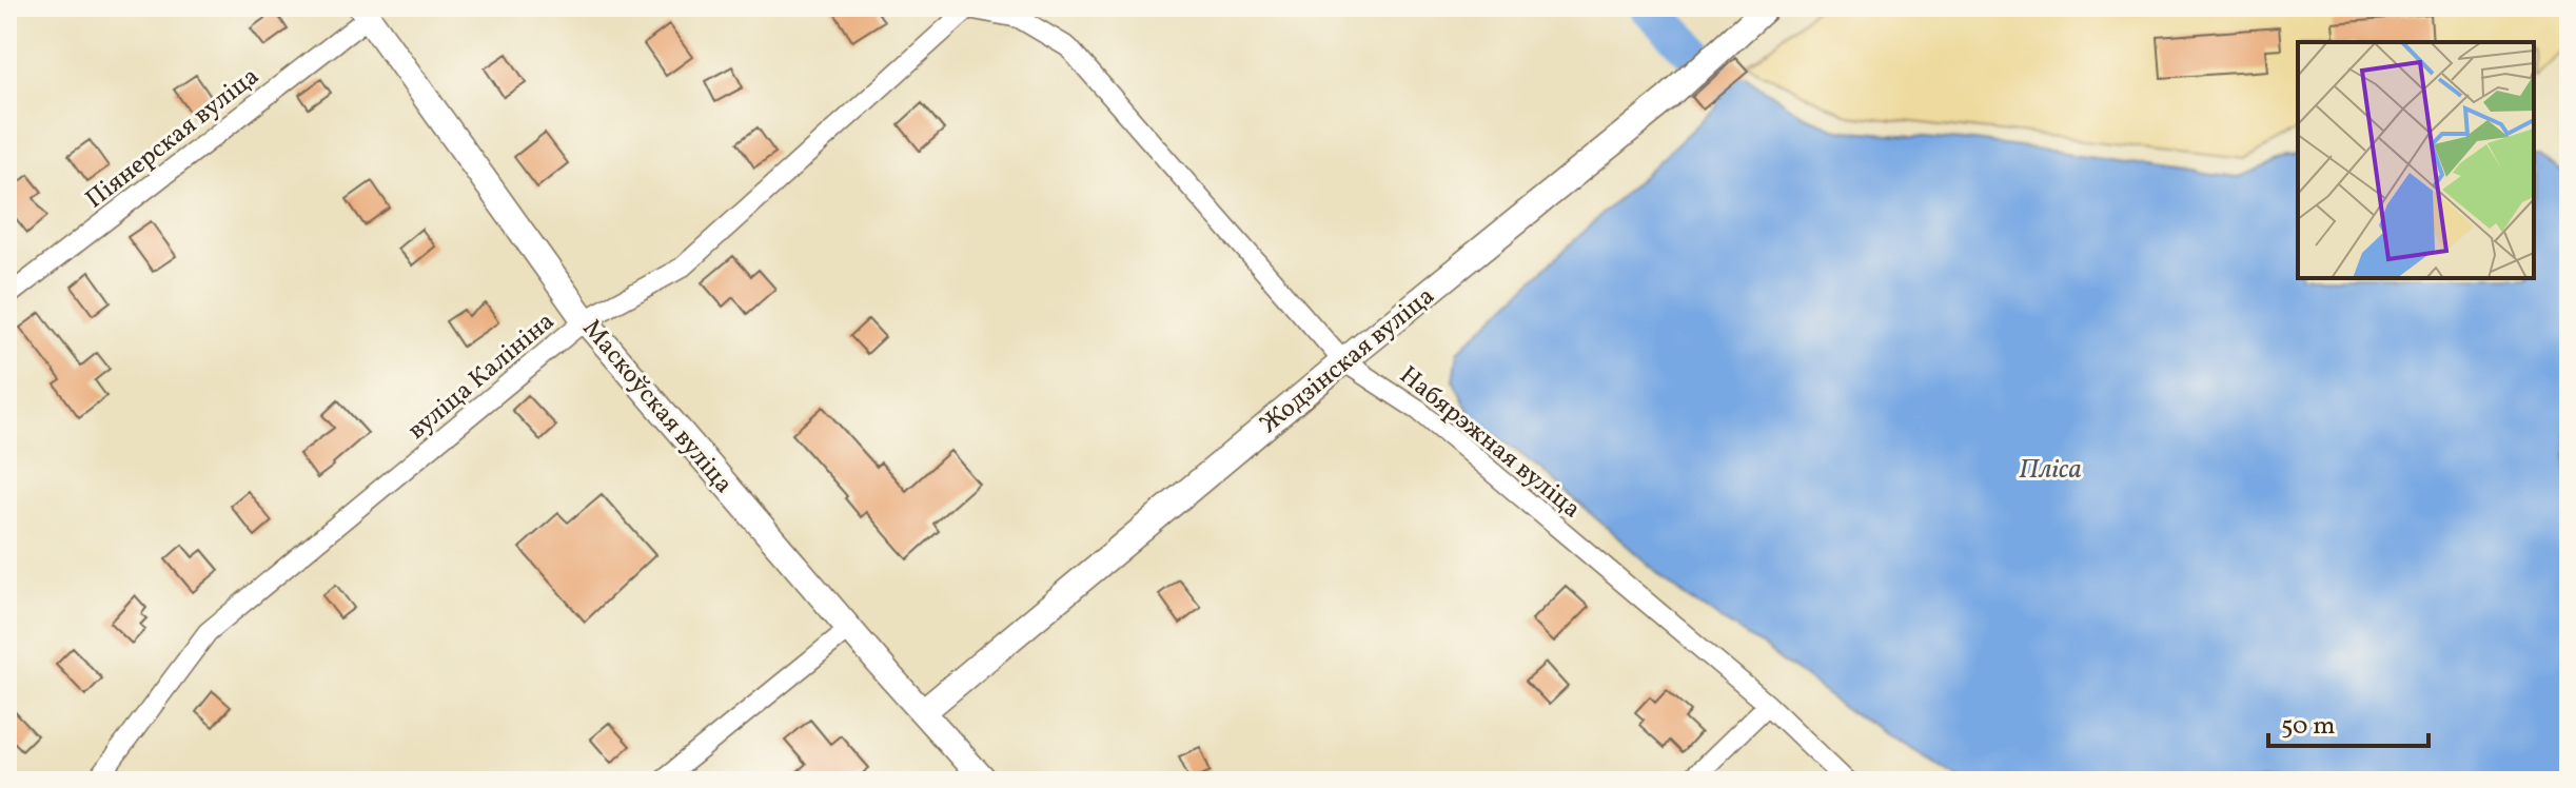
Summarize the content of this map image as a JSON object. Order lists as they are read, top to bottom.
{
  "streets": {
    "main road": ["Жодзінская вуліца", "Маскоўская вуліца"],
    "street": ["Піянерская вуліца", "вуліца Калініна", "Набярэжная вуліца"]
  },
  "crossings": [
    ["Піянерская вуліца", "Маскоўская вуліца"],
    ["Жодзінская вуліца", "Маскоўская вуліца"],
    ["Жодзінская вуліца", "Набярэжная вуліца"],
    ["вуліца Калініна", "Маскоўская вуліца"],
    ["вуліца Калініна", "Набярэжная вуліца"]
  ],
  "water": ["Пліса"],
  "scale_bar": "50 m"
}
